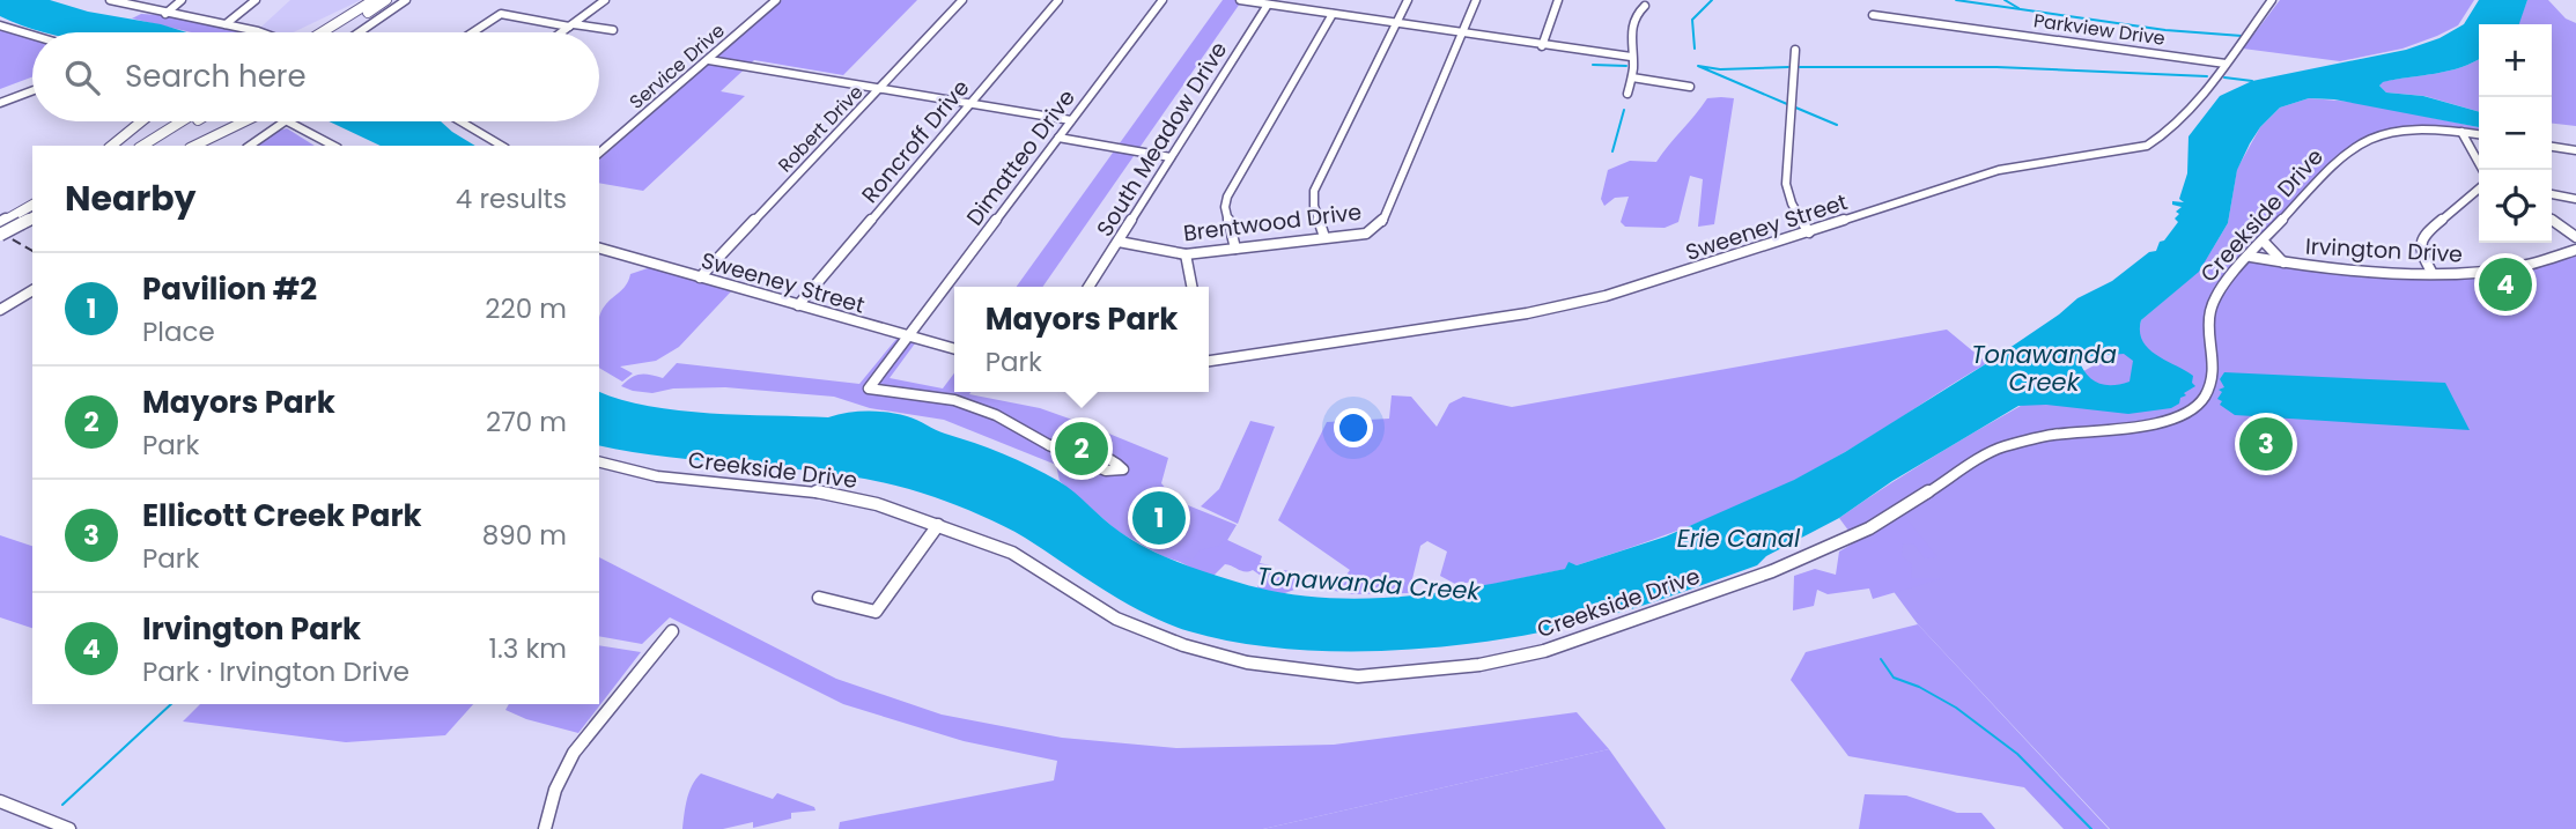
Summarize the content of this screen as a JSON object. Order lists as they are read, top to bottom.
{
  "streets": {
    "street": [
      "Parkview Drive",
      "Service Drive",
      "Robert Drive",
      "South Meadow Drive",
      "Roncroff Drive",
      "Dimatteo Drive",
      "Creekside Drive",
      "Brentwood Drive",
      "Sweeney Street",
      "Irvington Drive"
    ]
  },
  "crossings": [
    ["Parkview Drive", "Sweeney Street"],
    ["Robert Drive", "Sweeney Street"],
    ["South Meadow Drive", "Brentwood Drive"],
    ["Roncroff Drive", "Sweeney Street"],
    ["Dimatteo Drive", "Sweeney Street"],
    ["Creekside Drive", "Irvington Drive"]
  ],
  "water": ["Tonawanda Creek", "Erie Canal"],
  "page": {
    "map_buttons": ["+", "−"],
    "search": "Search here",
    "heading": ["Nearby", "4 results"],
    "list": [
      {
        "mark": "1",
        "name": "Pavilion #2",
        "note": "Place",
        "value": "220 m"
      },
      {
        "mark": "2",
        "name": "Mayors Park",
        "note": "Park",
        "value": "270 m"
      },
      {
        "mark": "3",
        "name": "Ellicott Creek Park",
        "note": "Park",
        "value": "890 m"
      },
      {
        "mark": "4",
        "name": "Irvington Park",
        "note": "Park · Irvington Drive",
        "value": "1.3 km"
      }
    ],
    "pins": [
      "4",
      "3",
      "2",
      "1"
    ],
    "popup": ["Mayors Park", "Park"]
  }
}
